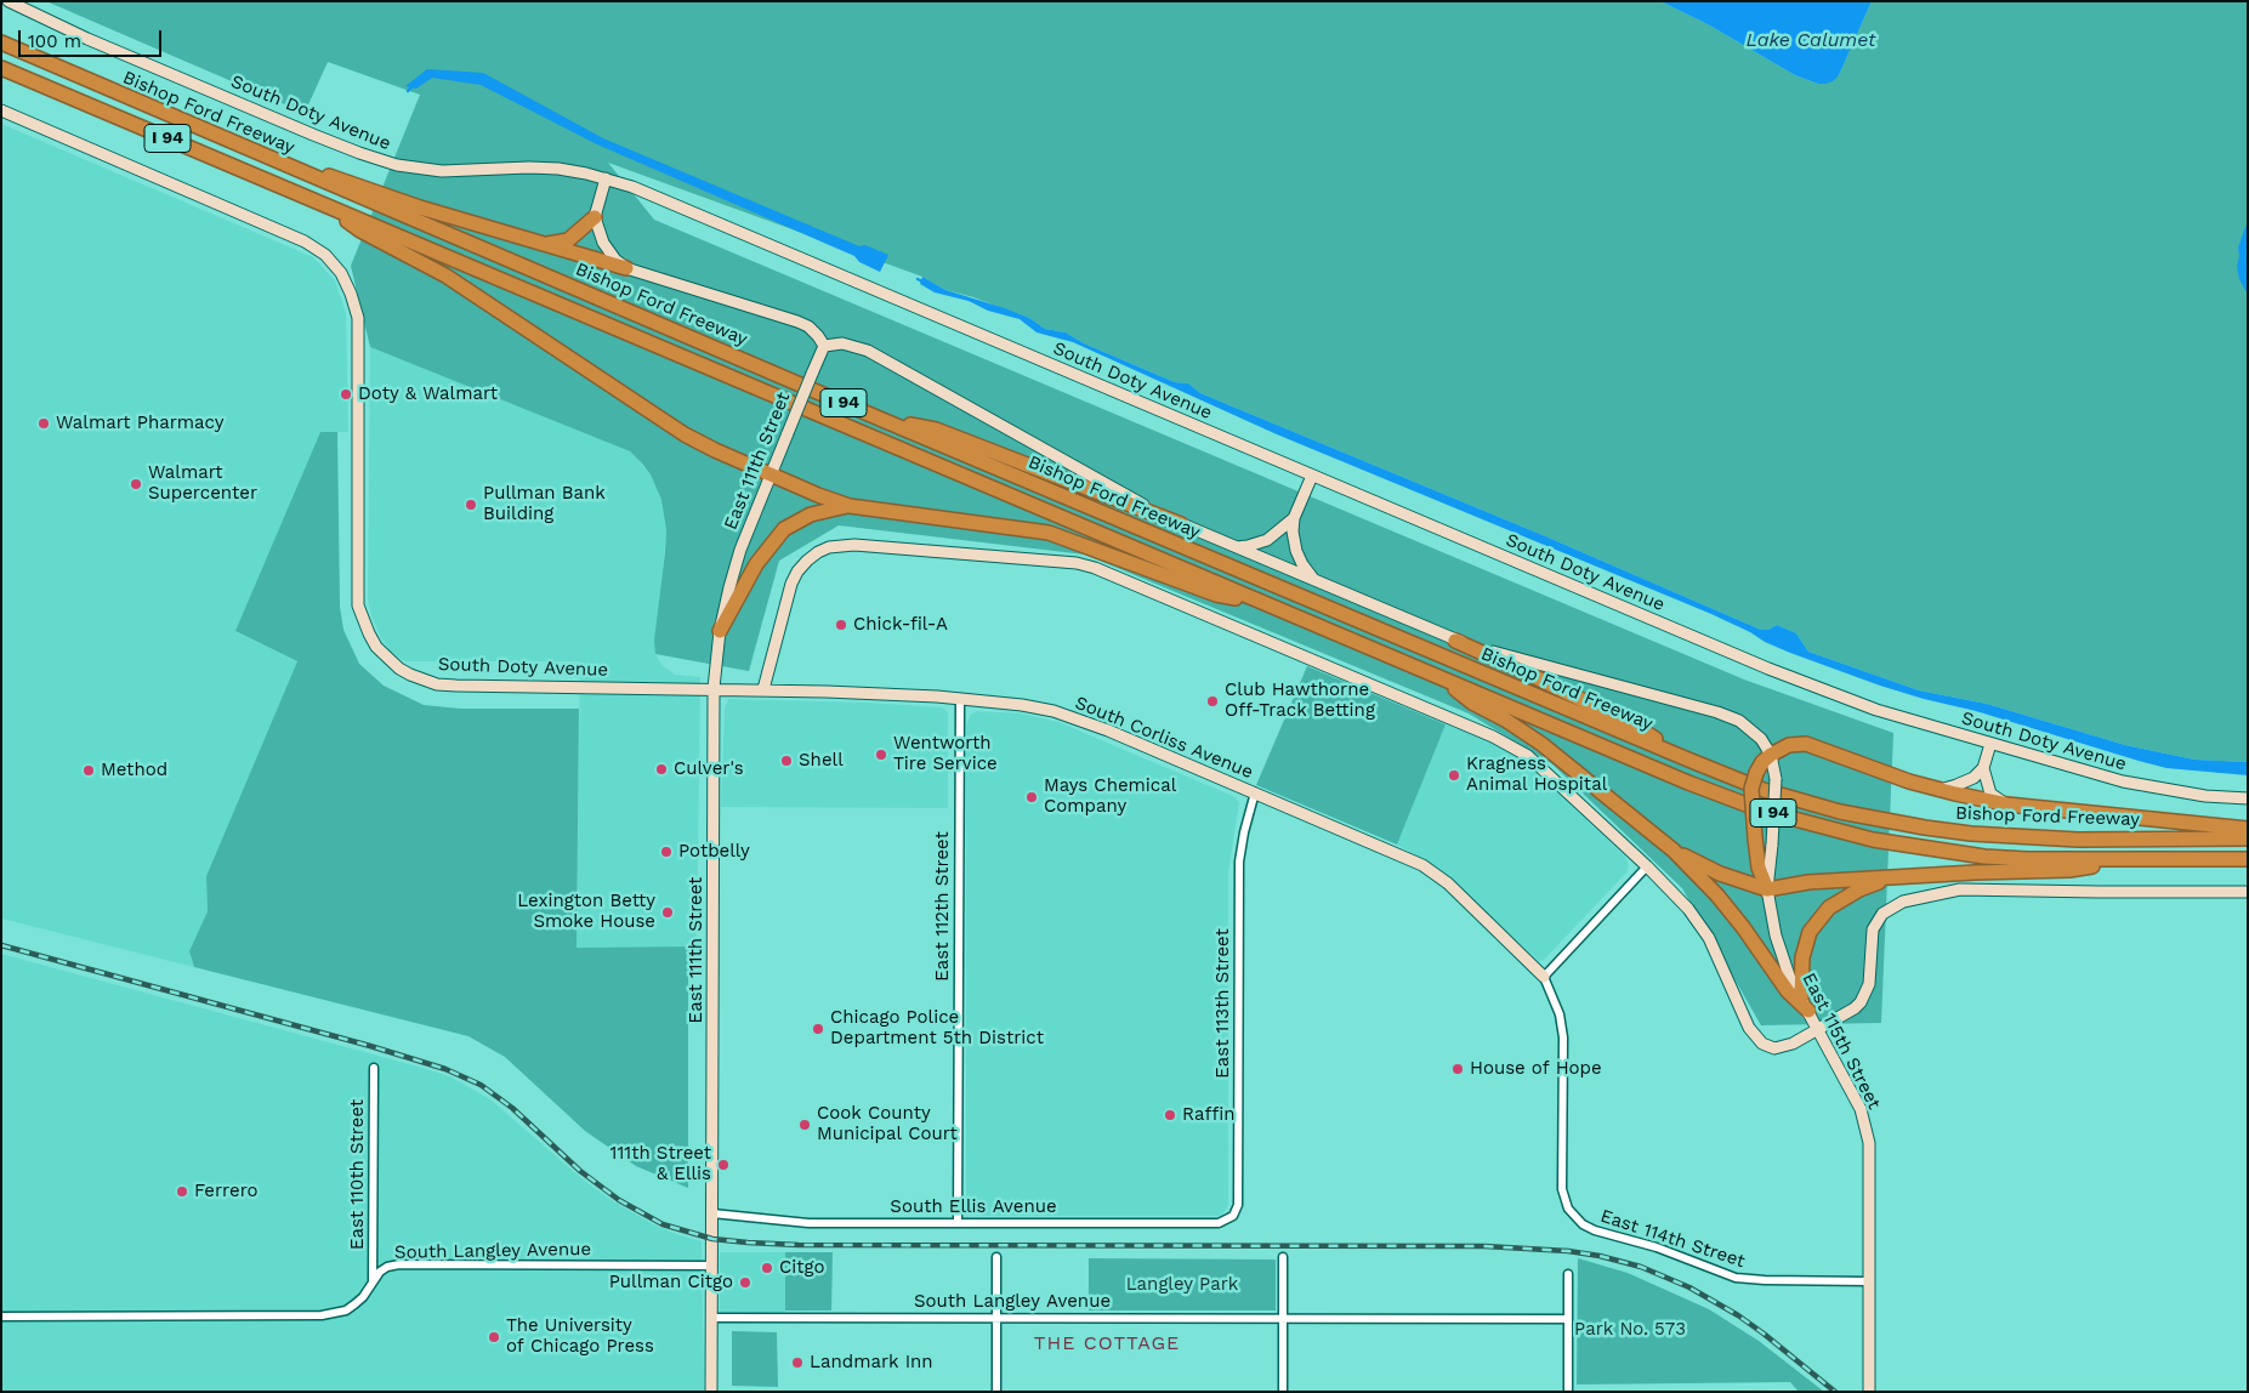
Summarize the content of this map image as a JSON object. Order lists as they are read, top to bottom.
{
  "streets": {
    "highway": ["Bishop Ford Freeway", "I 94"],
    "street": [
      "South Doty Avenue",
      "East 111th Street",
      "South Corliss Avenue",
      "East 112th Street",
      "East 113th Street",
      "East 115th Street",
      "East 110th Street",
      "South Ellis Avenue",
      "East 114th Street",
      "South Langley Avenue"
    ]
  },
  "crossings": [
    ["South Doty Avenue", "East 111th Street"],
    ["South Doty Avenue", "South Corliss Avenue"],
    ["East 111th Street", "South Corliss Avenue"],
    ["East 111th Street", "South Ellis Avenue"],
    ["East 111th Street", "South Langley Avenue"],
    ["South Corliss Avenue", "East 112th Street"],
    ["South Corliss Avenue", "East 113th Street"],
    ["South Corliss Avenue", "East 114th Street"],
    ["East 112th Street", "South Ellis Avenue"],
    ["East 113th Street", "South Ellis Avenue"],
    ["East 115th Street", "East 114th Street"],
    ["East 110th Street", "South Langley Avenue"]
  ],
  "districts": ["THE COTTAGE"],
  "water": ["Lake Calumet"],
  "parks": ["Langley Park", "Park No. 573"],
  "places": [
    "Doty & Walmart",
    "Walmart Pharmacy",
    "Walmart Supercenter",
    "Pullman Bank Building",
    "Chick-fil-A",
    "Club Hawthorne Off-Track Betting",
    "Wentworth Tire Service",
    "Shell",
    "Culver's",
    "Method",
    "Kragness Animal Hospital",
    "Mays Chemical Company",
    "Potbelly",
    "Lexington Betty Smoke House",
    "Chicago Police Department 5th District",
    "House of Hope",
    "Raffin",
    "Cook County Municipal Court",
    "111th Street & Ellis",
    "Ferrero",
    "Citgo",
    "Pullman Citgo",
    "The University of Chicago Press",
    "Landmark Inn"
  ],
  "scale_bar": "100 m"
}
